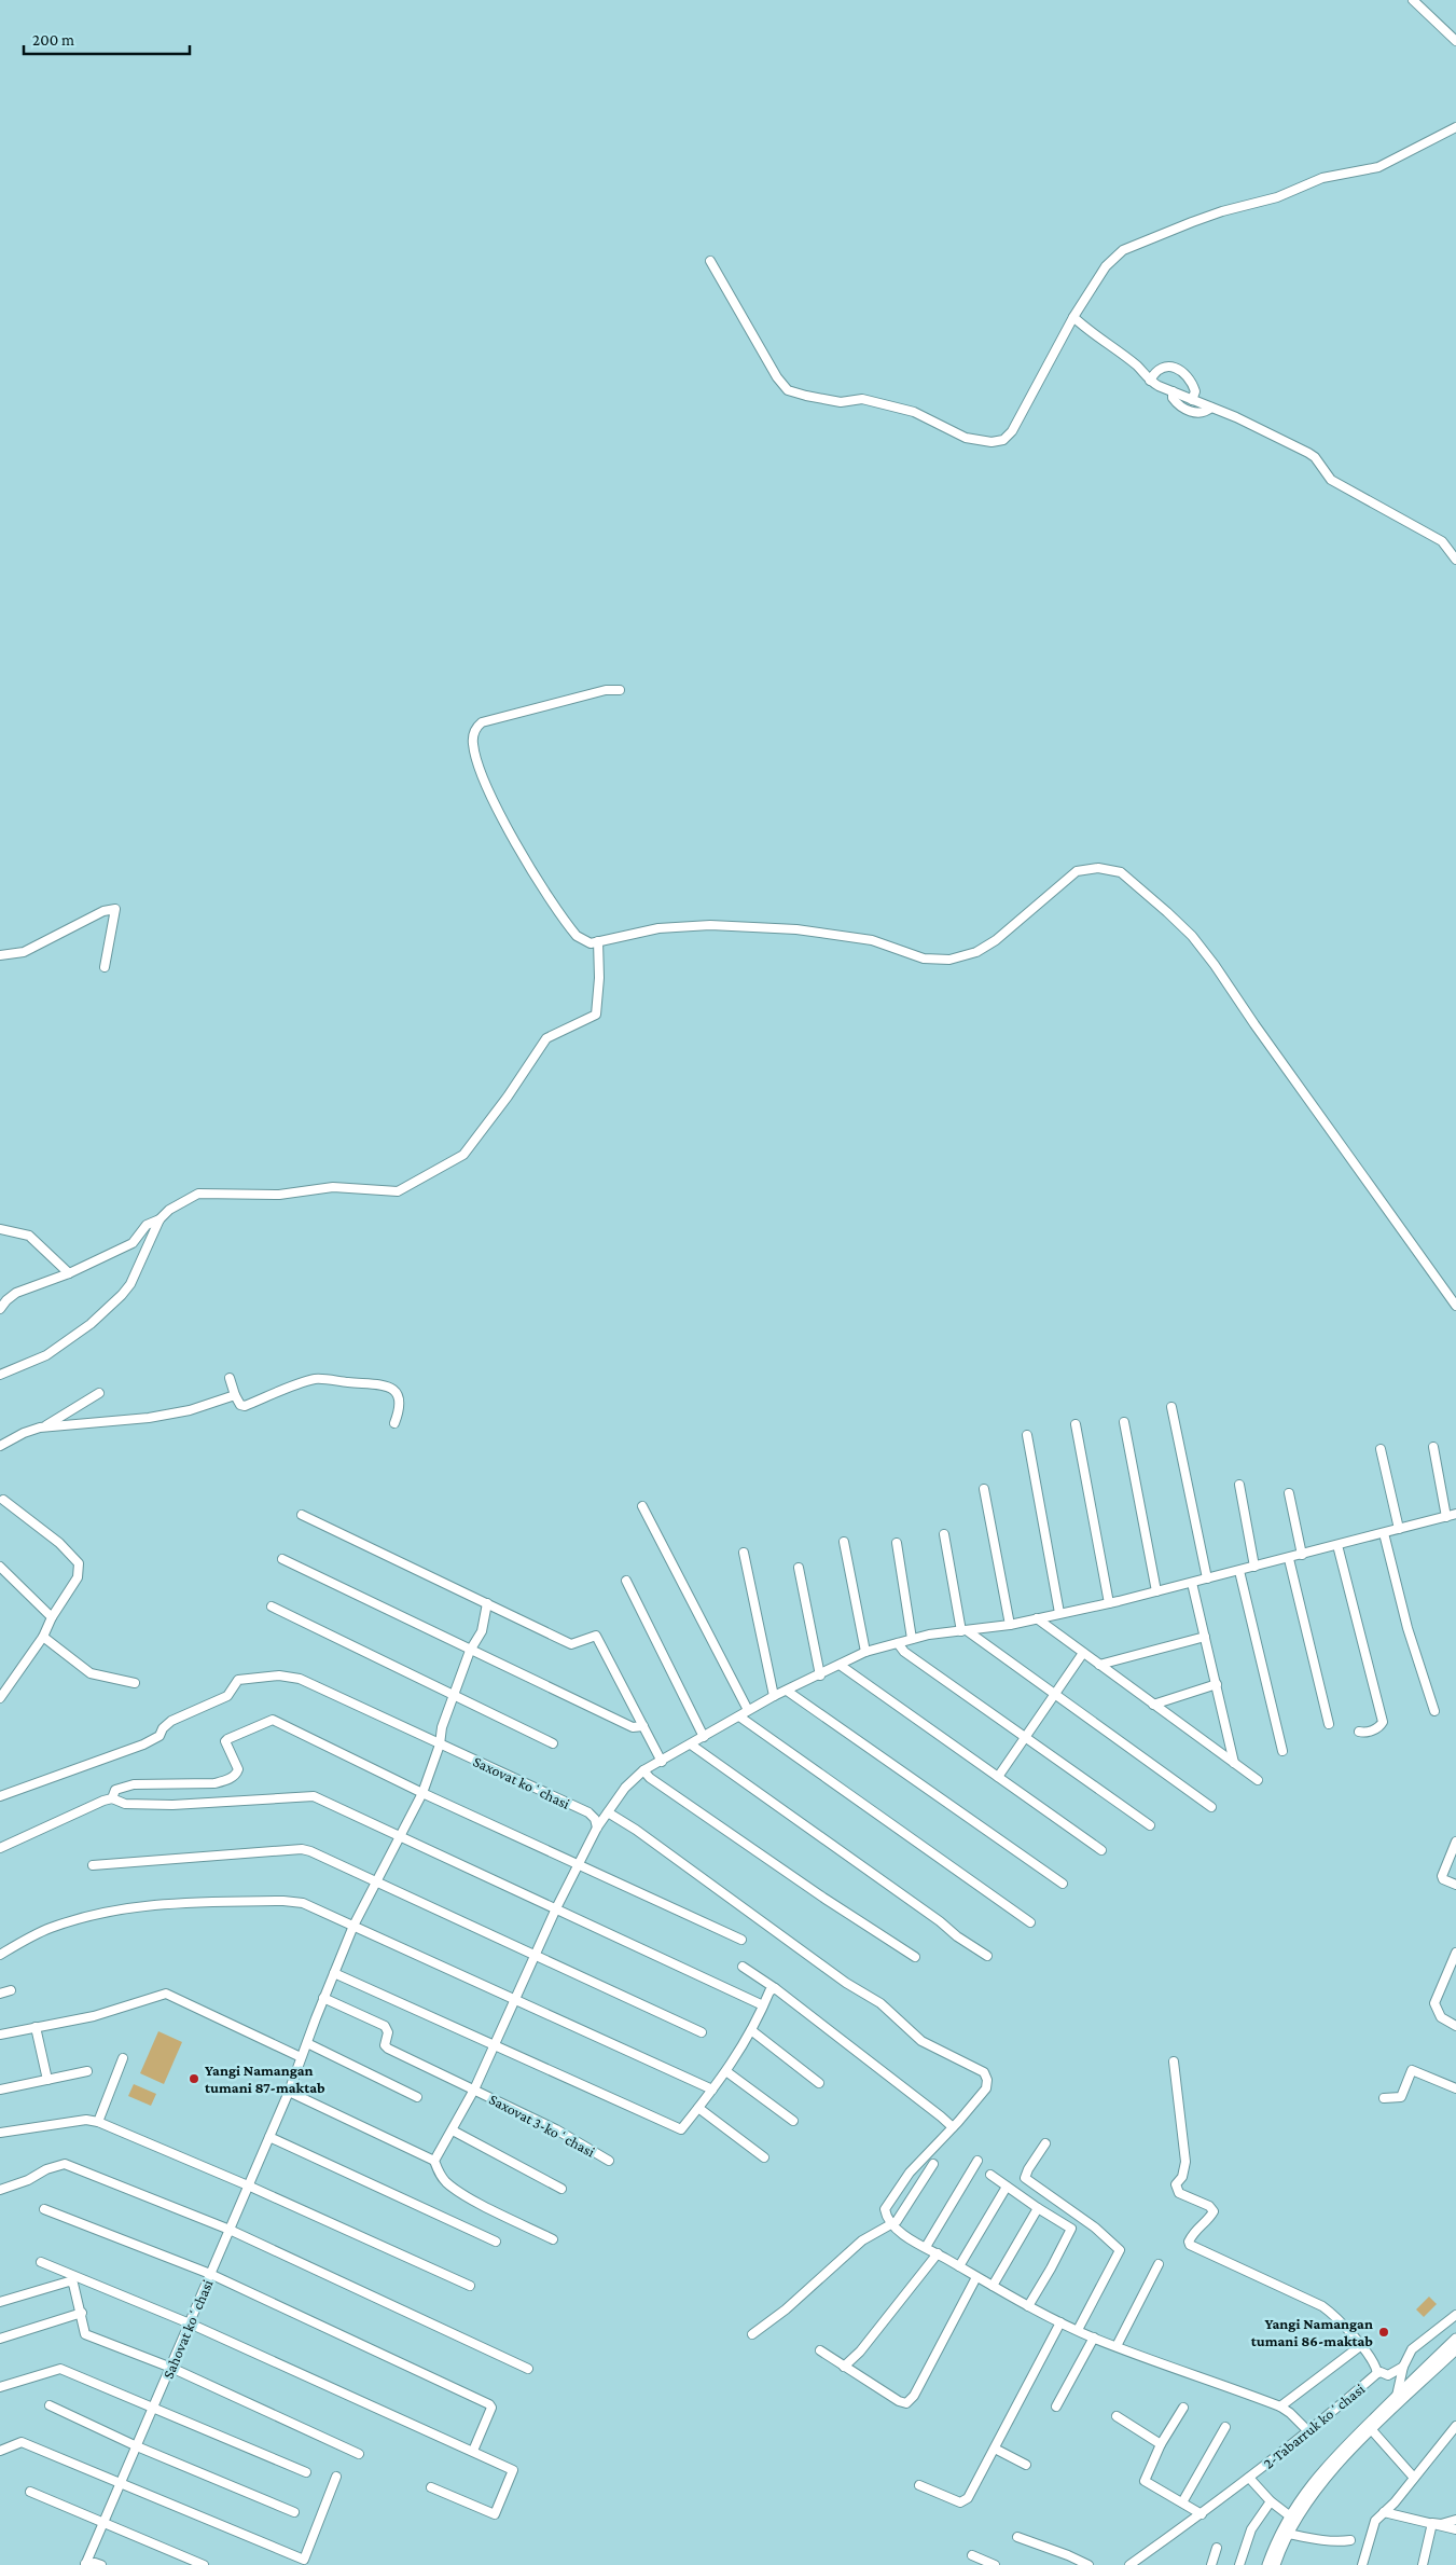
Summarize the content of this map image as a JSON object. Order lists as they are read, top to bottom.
{
  "streets": {
    "street": [
      "Saxovat koʻchasi",
      "Saxovat 3-koʻchasi",
      "Sahovat koʻchasi",
      "2-Tabarruk koʻchasi"
    ]
  },
  "crossings": [
    ["Saxovat koʻchasi", "Sahovat koʻchasi"]
  ],
  "places": ["Yangi Namangan tumani 87-maktab", "Yangi Namangan tumani 86-maktab"],
  "scale_bar": "200 m"
}
